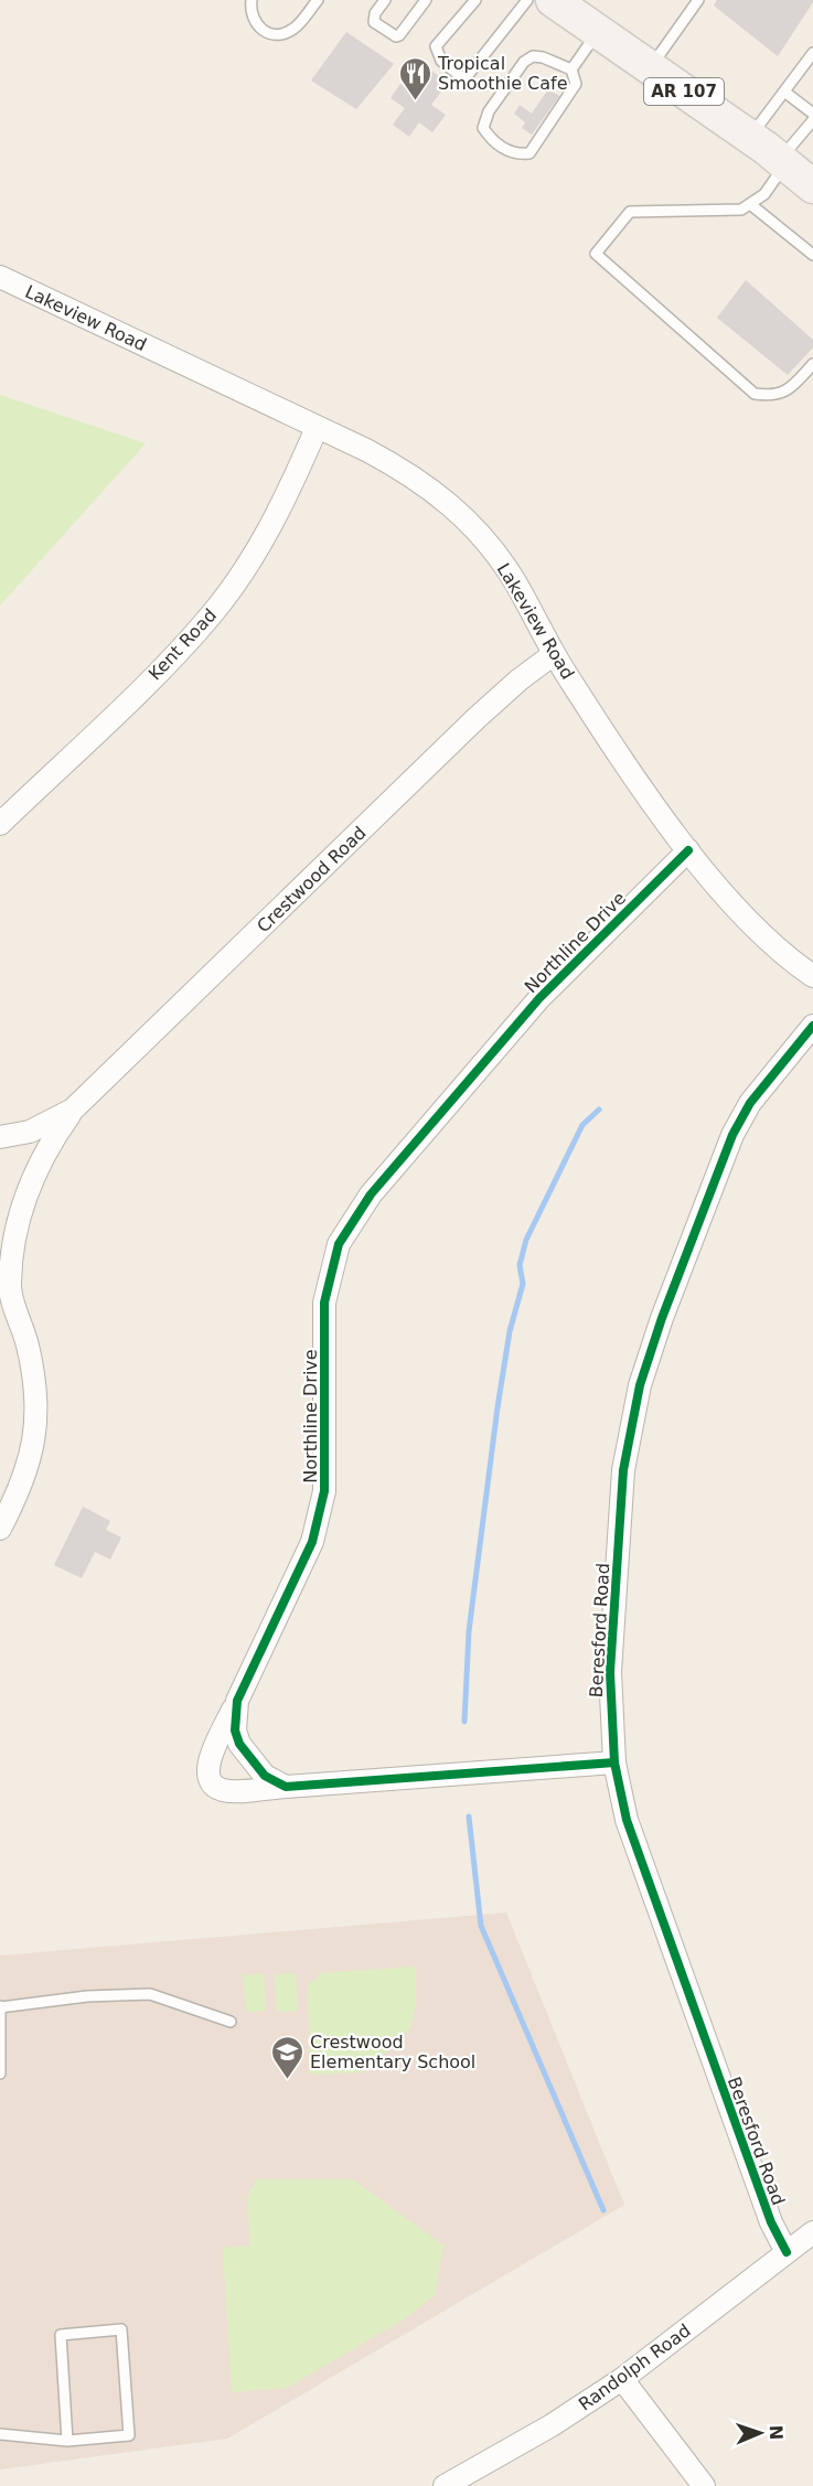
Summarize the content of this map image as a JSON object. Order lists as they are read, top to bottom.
{
  "streets": {
    "main road": ["AR 107"],
    "street": [
      "Lakeview Road",
      "Kent Road",
      "Crestwood Road",
      "Northline Drive",
      "Beresford Road",
      "Randolph Road"
    ]
  },
  "crossings": [
    ["Lakeview Road", "Kent Road"],
    ["Lakeview Road", "Crestwood Road"],
    ["Lakeview Road", "Northline Drive"],
    ["Northline Drive", "Beresford Road"],
    ["Beresford Road", "Randolph Road"]
  ],
  "places": {
    "restaurant": ["Tropical Smoothie Cafe"],
    "school or university": ["Crestwood Elementary School"]
  },
  "north": "right"
}
